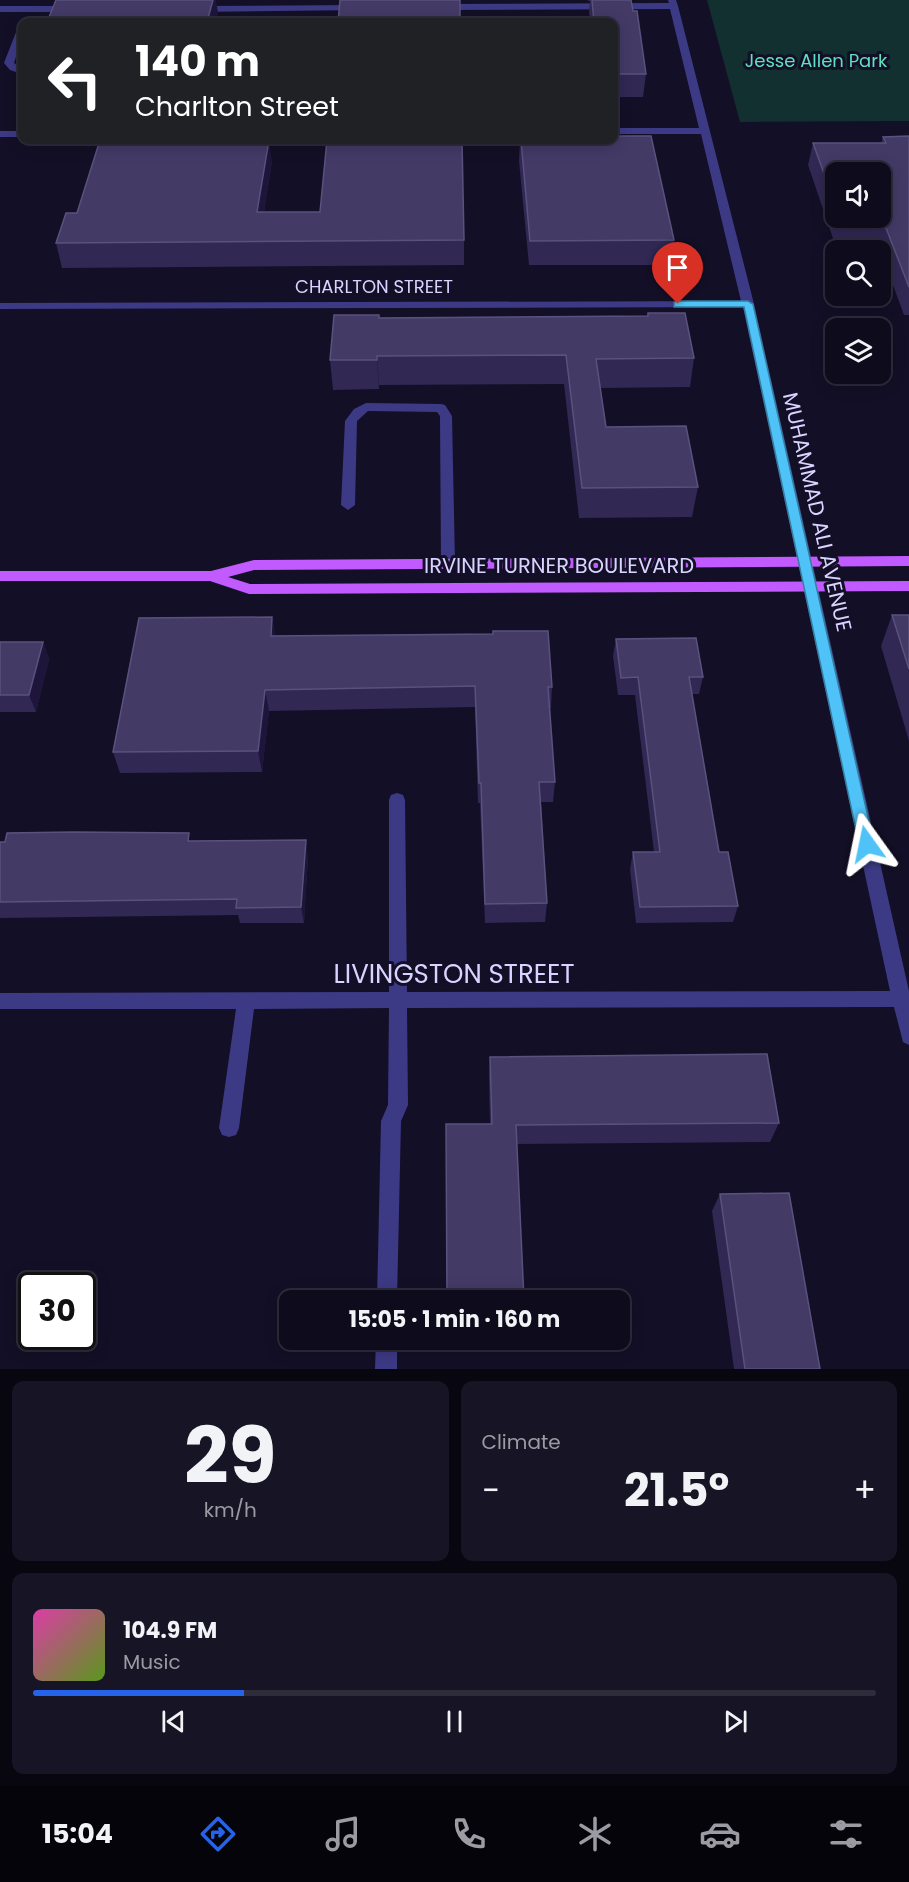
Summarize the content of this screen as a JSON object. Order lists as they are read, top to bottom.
{
  "streets": {
    "main road": ["IRVINE TURNER BOULEVARD"],
    "street": ["CHARLTON STREET", "MUHAMMAD ALI AVENUE", "LIVINGSTON STREET"]
  },
  "crossings": [
    ["CHARLTON STREET", "MUHAMMAD ALI AVENUE"],
    ["MUHAMMAD ALI AVENUE", "IRVINE TURNER BOULEVARD"],
    ["MUHAMMAD ALI AVENUE", "LIVINGSTON STREET"]
  ],
  "parks": ["Jesse Allen Park"],
  "page": {
    "turn": ["140 m", "Charlton Street"],
    "limit": "30",
    "trip": "15:05 · 1 min · 160 m",
    "tile": [
      ["29", "km/h"],
      "Climate"
    ],
    "heat": ["−", "21.5°", "+"],
    "song": ["104.9 FM", "Music"],
    "tabs": "15:04"
  }
}
